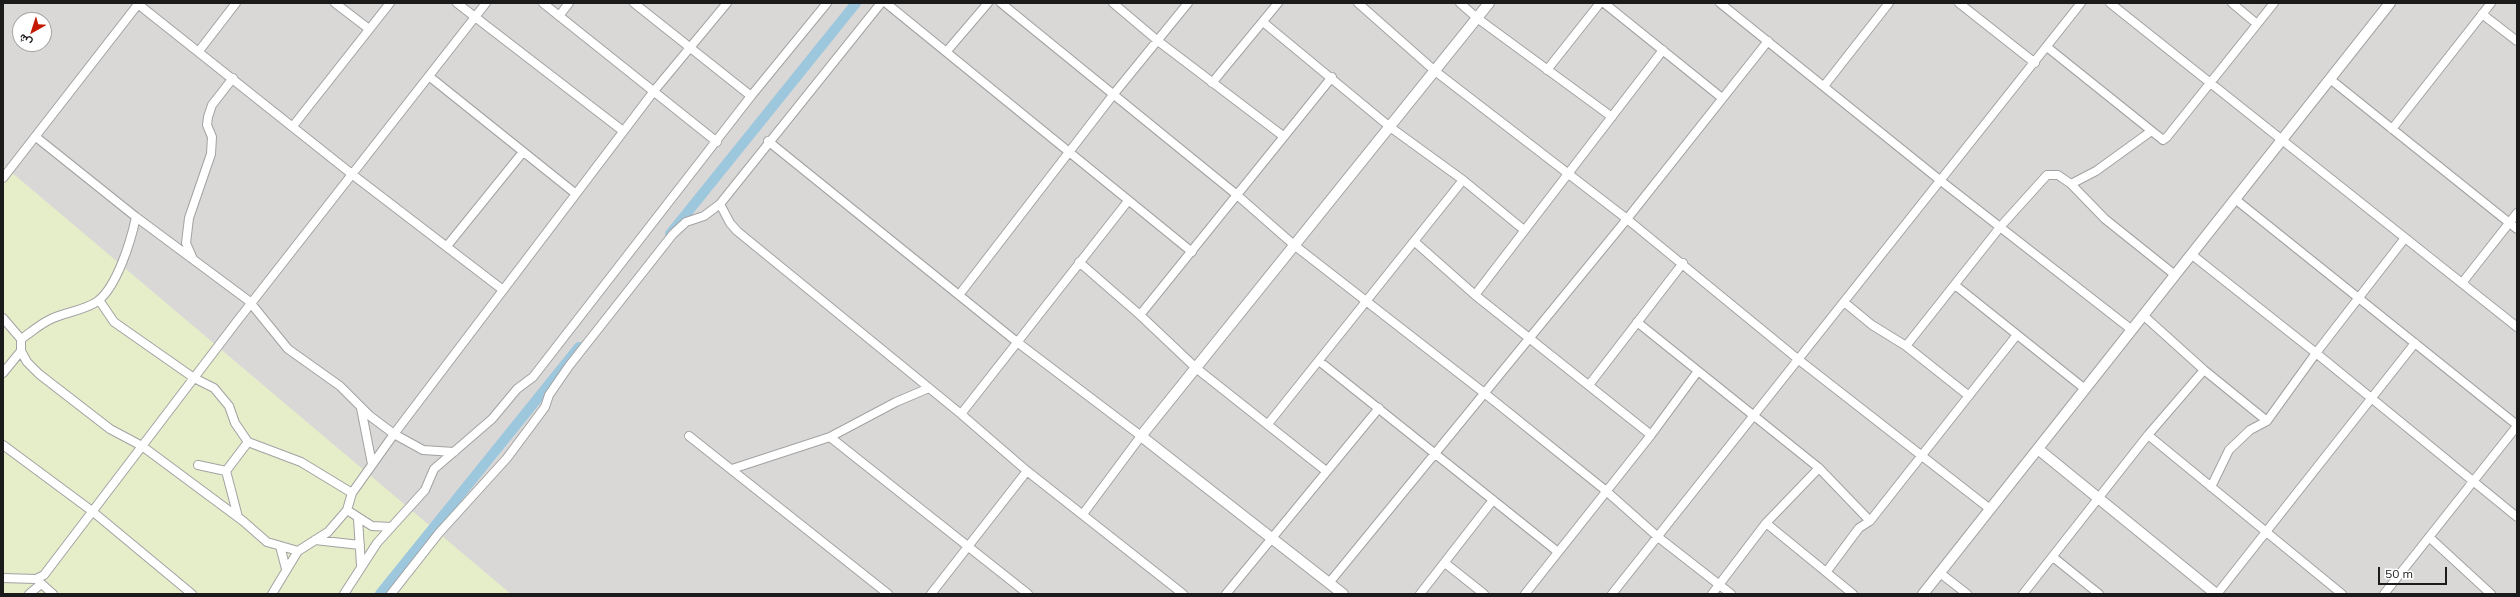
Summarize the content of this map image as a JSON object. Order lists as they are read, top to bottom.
{
  "scale_bar": "50 m",
  "north": "bottom left"
}
